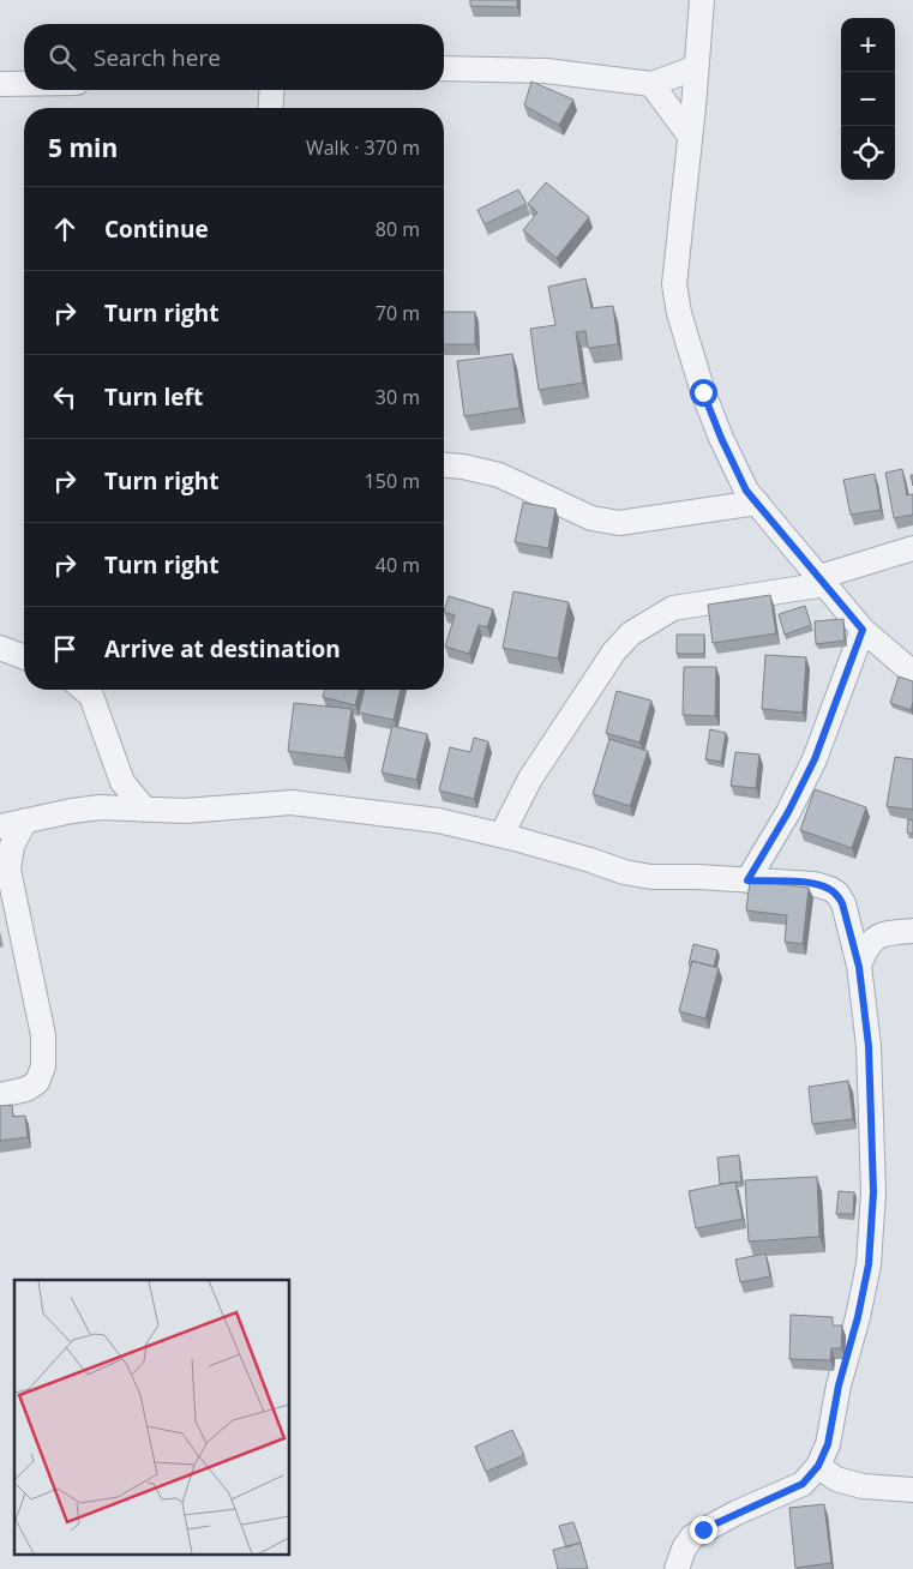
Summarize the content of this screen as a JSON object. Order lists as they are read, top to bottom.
{
  "page": {
    "map_buttons": ["+", "−"],
    "search": "Search here",
    "heading": ["5 min", "Walk · 370 m"],
    "list": [
      ["Continue", "80 m"],
      ["Turn right", "70 m"],
      ["Turn left", "30 m"],
      ["Turn right", "150 m"],
      ["Turn right", "40 m"],
      "Arrive at destination"
    ]
  }
}
